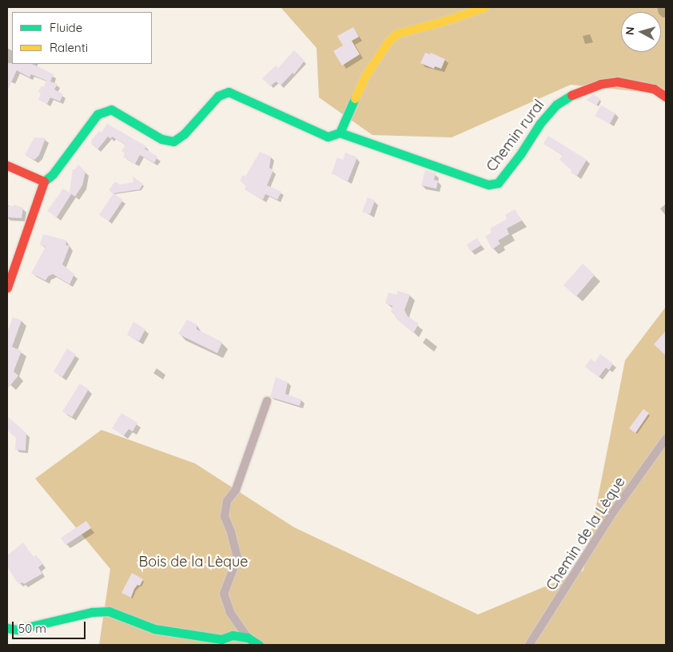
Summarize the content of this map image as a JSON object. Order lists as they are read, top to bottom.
{
  "streets": {
    "street": ["Chemin rural", "Chemin de la Lèque"]
  },
  "parks": ["Bois de la Lèque"],
  "legend": ["Fluide", "Ralenti"],
  "scale_bar": "50 m",
  "north": "left"
}
